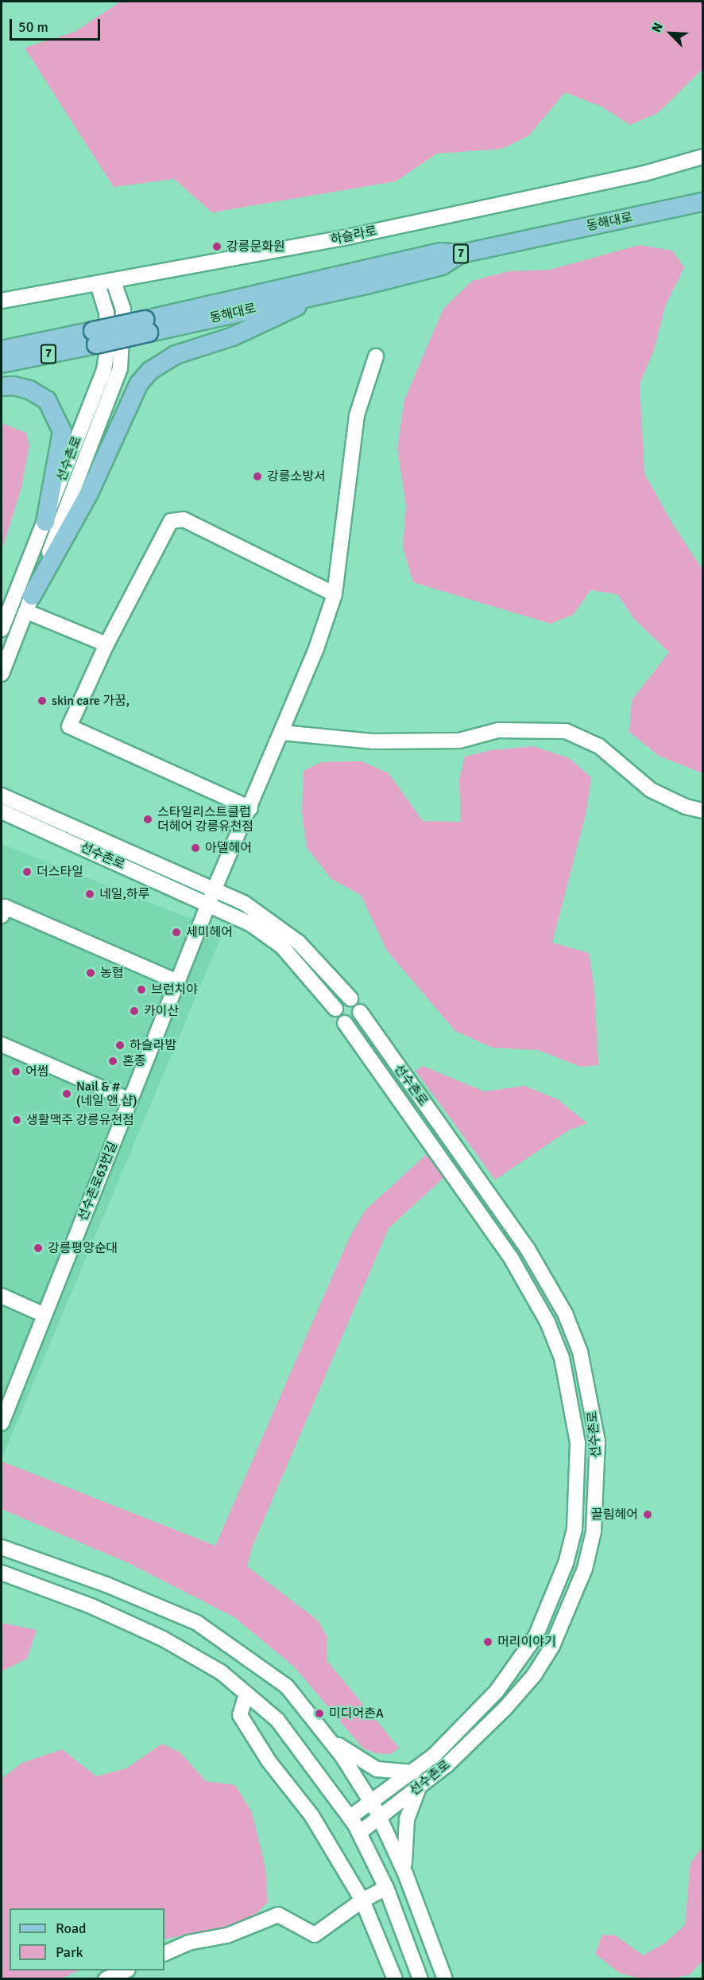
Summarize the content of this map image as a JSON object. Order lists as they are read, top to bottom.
{
  "streets": {
    "main road": ["동해대로", "7"],
    "street": ["하슬라로", "선수촌로", "선수촌로63번길"]
  },
  "crossings": [
    ["하슬라로", "선수촌로"],
    ["선수촌로", "선수촌로63번길"]
  ],
  "places": [
    "강릉문화원",
    "강릉소방서",
    "skin care 가꿈,",
    "스타일리스트클럽 더헤어 강릉유천점",
    "아델헤어",
    "더스타일",
    "네일,하루",
    "세미헤어",
    "농협",
    "브런치야",
    "카이산",
    "하슬라밤",
    "혼종",
    "어썸",
    "Nail & # (네일 앤 샵)",
    "생활맥주 강릉유천점",
    "강릉평양순대",
    "끌림헤어",
    "머리이야기",
    "미디어촌A"
  ],
  "legend": ["Road", "Park"],
  "scale_bar": "50 m",
  "north": "top left"
}
